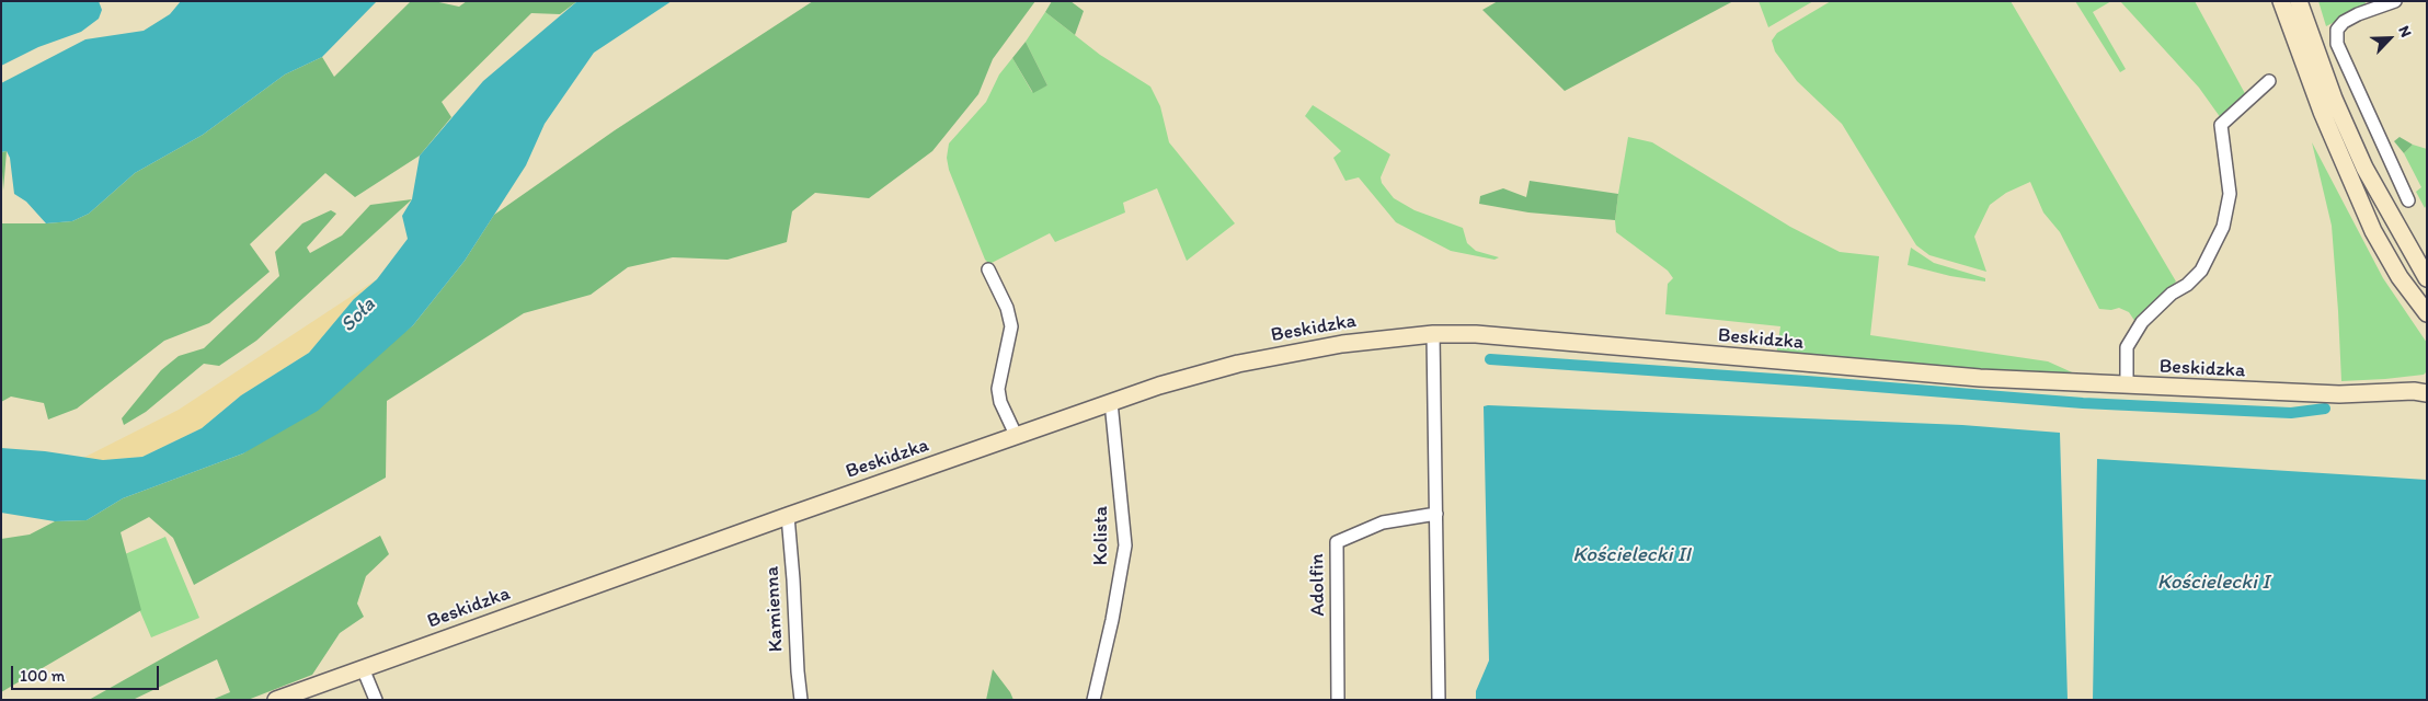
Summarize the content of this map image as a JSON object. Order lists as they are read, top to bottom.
{
  "streets": {
    "main road": ["Beskidzka"],
    "street": ["Kolista", "Adolfin", "Kamienna"]
  },
  "crossings": [
    ["Beskidzka", "Kolista"],
    ["Beskidzka", "Kamienna"]
  ],
  "water": ["Soła", "Kościelecki II", "Kościelecki I"],
  "scale_bar": "100 m",
  "north": "top right"
}
